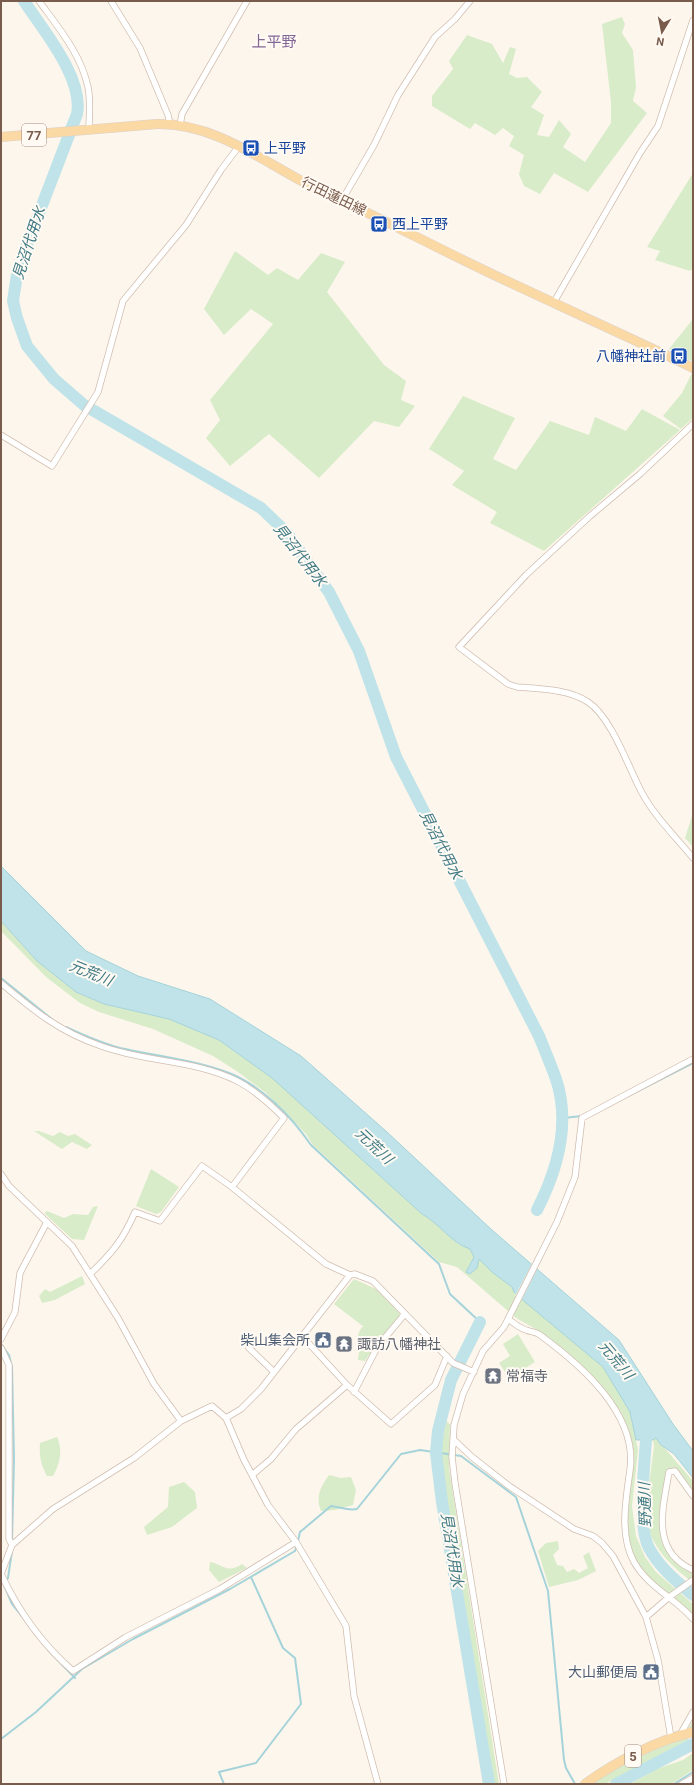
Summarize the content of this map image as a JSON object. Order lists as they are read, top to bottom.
{
  "streets": {
    "main road": ["77", "行田蓮田線", "5"]
  },
  "districts": ["上平野"],
  "water": ["見沼代用水", "元荒川", "野通川"],
  "places": {
    "bus stop": ["上平野", "西上平野", "八幡神社前"],
    "public building": ["柴山集会所", "大山郵便局"],
    "temple": ["諏訪八幡神社", "常福寺"]
  },
  "north": "bottom"
}
